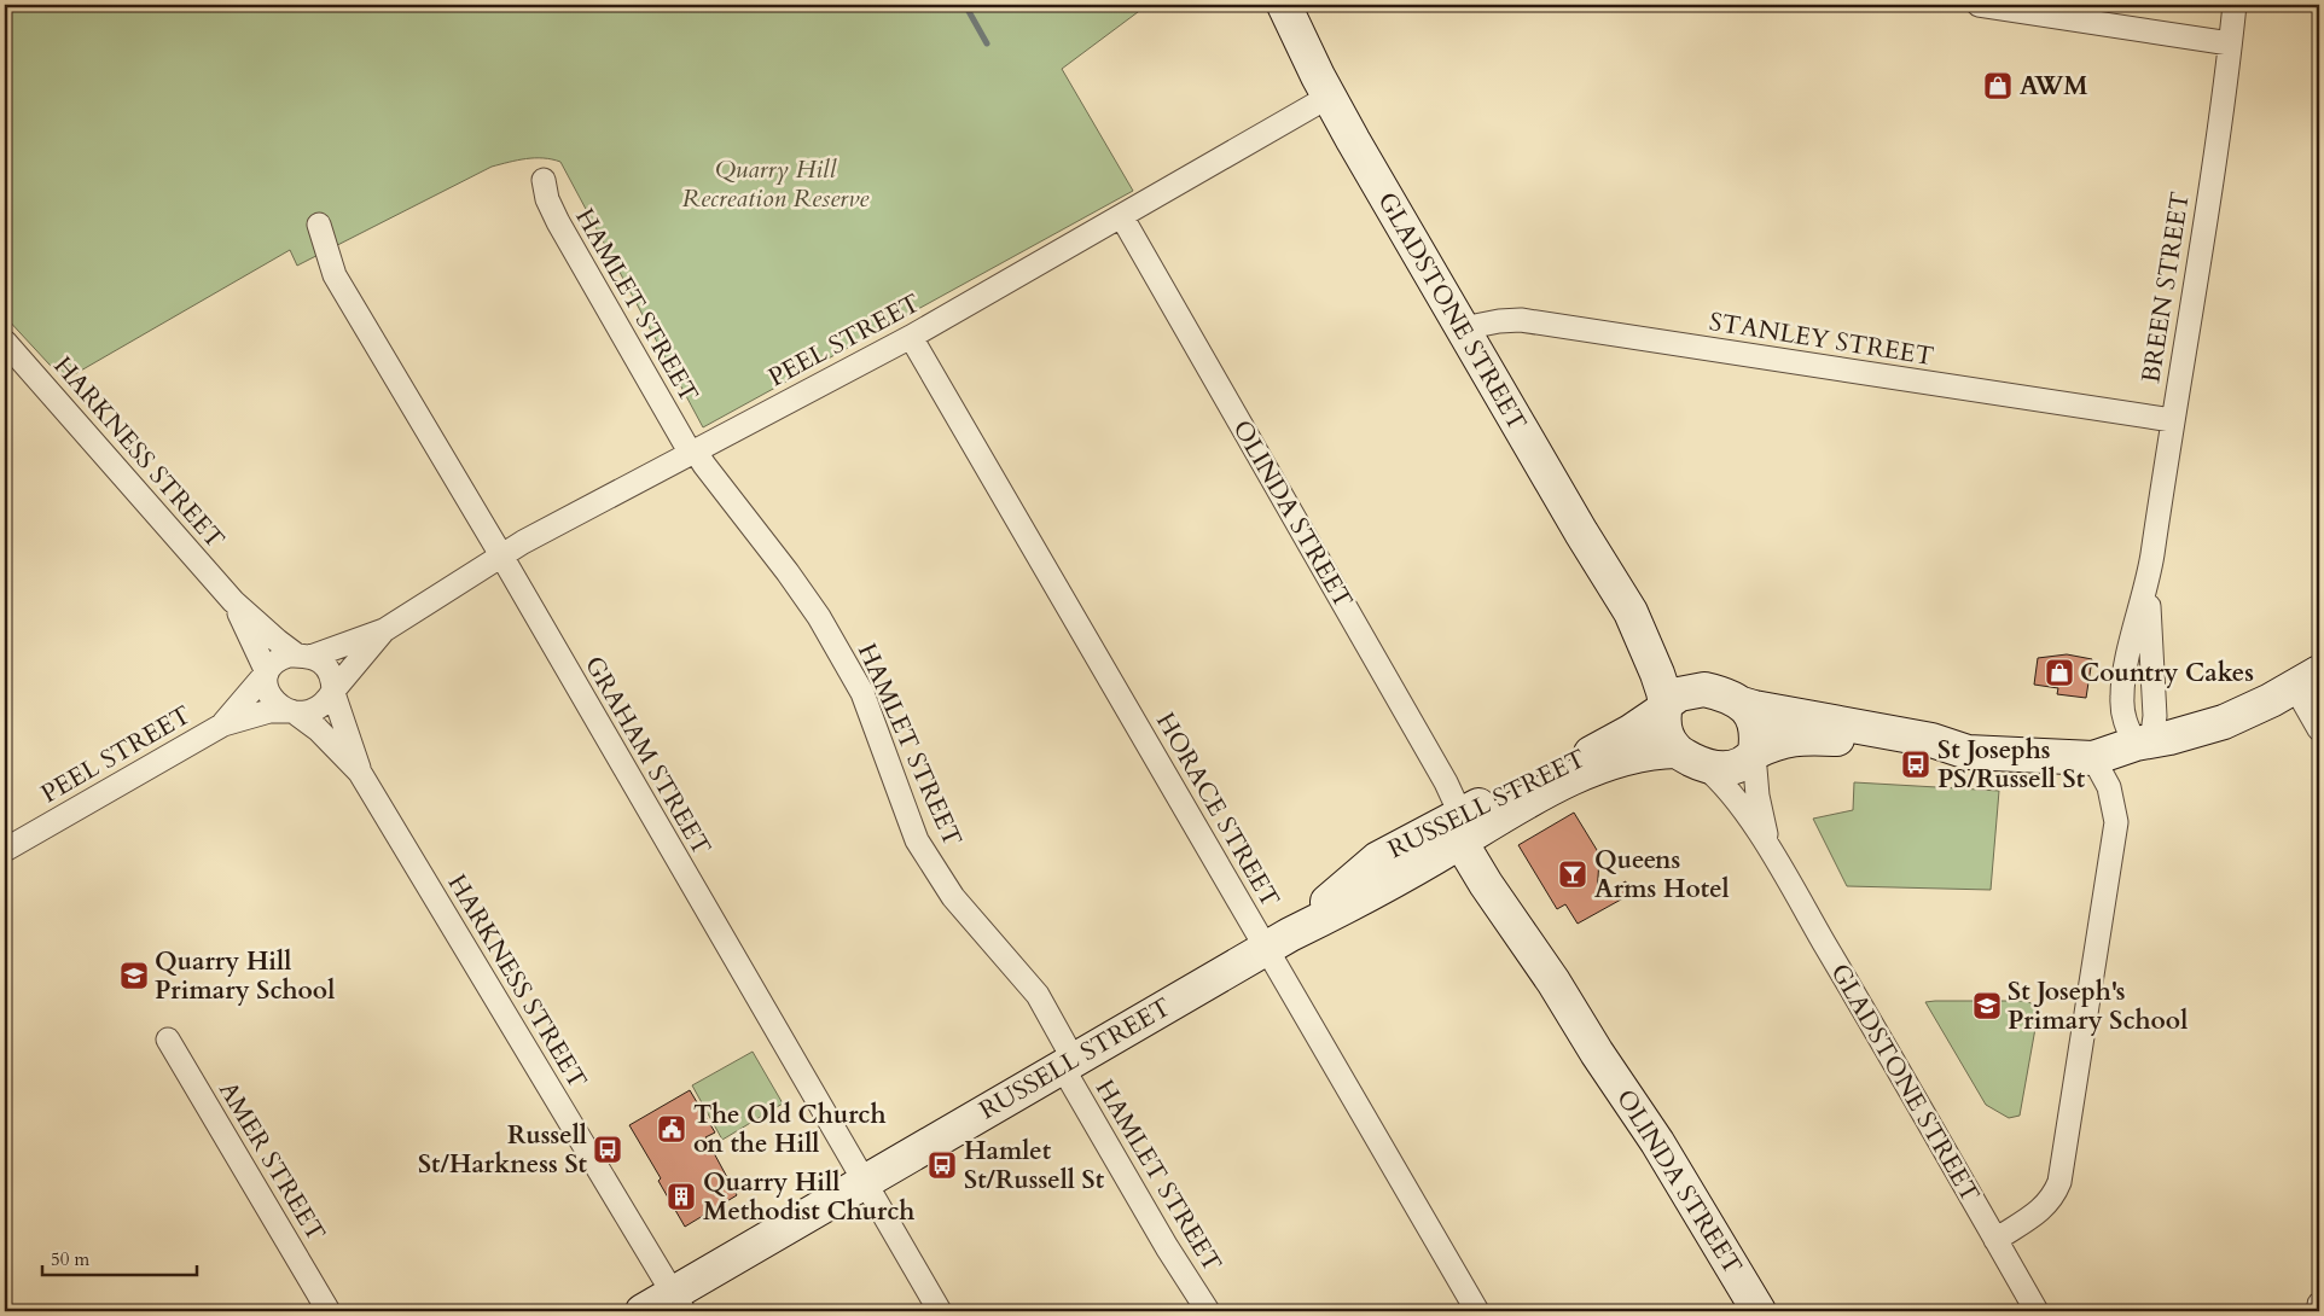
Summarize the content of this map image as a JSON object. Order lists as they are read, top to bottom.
{
  "streets": {
    "main road": ["GLADSTONE STREET", "OLINDA STREET", "RUSSELL STREET"],
    "street": [
      "BREEN STREET",
      "HAMLET STREET",
      "STANLEY STREET",
      "PEEL STREET",
      "HARKNESS STREET",
      "GRAHAM STREET",
      "HORACE STREET",
      "AMER STREET"
    ]
  },
  "crossings": [
    ["BREEN STREET", "STANLEY STREET"],
    ["HAMLET STREET", "PEEL STREET"],
    ["HAMLET STREET", "RUSSELL STREET"],
    ["GLADSTONE STREET", "STANLEY STREET"],
    ["GLADSTONE STREET", "PEEL STREET"],
    ["GLADSTONE STREET", "RUSSELL STREET"],
    ["PEEL STREET", "HARKNESS STREET"],
    ["PEEL STREET", "OLINDA STREET"],
    ["PEEL STREET", "GRAHAM STREET"],
    ["PEEL STREET", "HORACE STREET"],
    ["HARKNESS STREET", "RUSSELL STREET"],
    ["OLINDA STREET", "RUSSELL STREET"],
    ["GRAHAM STREET", "RUSSELL STREET"],
    ["RUSSELL STREET", "HORACE STREET"]
  ],
  "parks": ["Quarry Hill Recreation Reserve"],
  "places": {
    "shop": ["AWM", "Country Cakes"],
    "bus stop": ["St Josephs PS/Russell St", "Russell St/Harkness St", "Hamlet St/Russell St"],
    "bar": ["Queens Arms Hotel"],
    "school or university": ["Quarry Hill Primary School", "St Joseph's Primary School"],
    "public building": ["The Old Church on the Hill"],
    "building": ["Quarry Hill Methodist Church"]
  },
  "scale_bar": "50 m"
}
